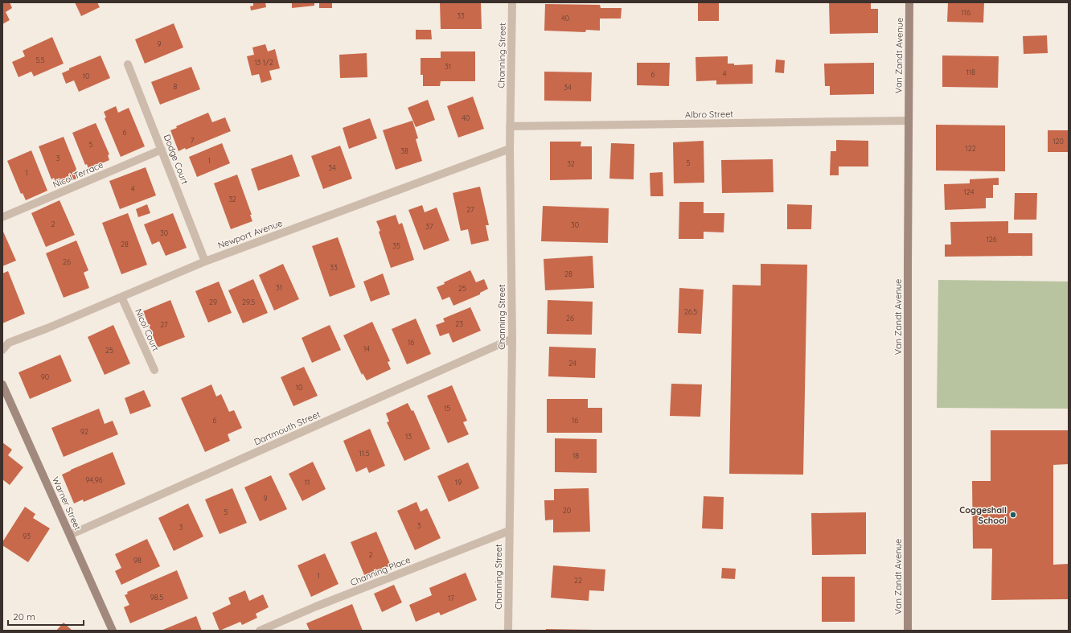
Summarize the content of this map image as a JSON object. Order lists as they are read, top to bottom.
{
  "streets": {
    "street": [
      "Channing Street",
      "Van Zandt Avenue",
      "Albro Street",
      "Dodge Court",
      "Nicol Terrace",
      "Newport Avenue",
      "Nicol Court",
      "Dartmouth Street",
      "Warner Street",
      "Channing Place"
    ]
  },
  "crossings": [
    ["Channing Street", "Albro Street"],
    ["Channing Street", "Newport Avenue"],
    ["Channing Street", "Dartmouth Street"],
    ["Channing Street", "Channing Place"],
    ["Van Zandt Avenue", "Albro Street"],
    ["Dodge Court", "Nicol Terrace"],
    ["Dodge Court", "Newport Avenue"],
    ["Newport Avenue", "Nicol Court"],
    ["Dartmouth Street", "Warner Street"]
  ],
  "places": ["Coggeshall School"],
  "house_numbers": [
    "116",
    "33",
    "40",
    "9",
    "5.5",
    "13 1/2",
    "31",
    "118",
    "4",
    "6",
    "10",
    "8",
    "34",
    "40",
    "6",
    "7",
    "120",
    "5",
    "122",
    "38",
    "3",
    "1",
    "5",
    "32",
    "34",
    "1",
    "4",
    "124",
    "32",
    "27",
    "2",
    "30",
    "37",
    "30",
    "126",
    "28",
    "35",
    "26",
    "33",
    "28",
    "31",
    "25",
    "29",
    "29.5",
    "26.5",
    "26",
    "23",
    "27",
    "16",
    "14",
    "25",
    "24",
    "90",
    "10",
    "15",
    "6",
    "16",
    "92",
    "13",
    "11.5",
    "18",
    "94,96",
    "11",
    "19",
    "9",
    "20",
    "5",
    "3",
    "3",
    "93",
    "2",
    "98",
    "1",
    "22",
    "98.5",
    "17"
  ],
  "scale_bar": "20 m"
}
